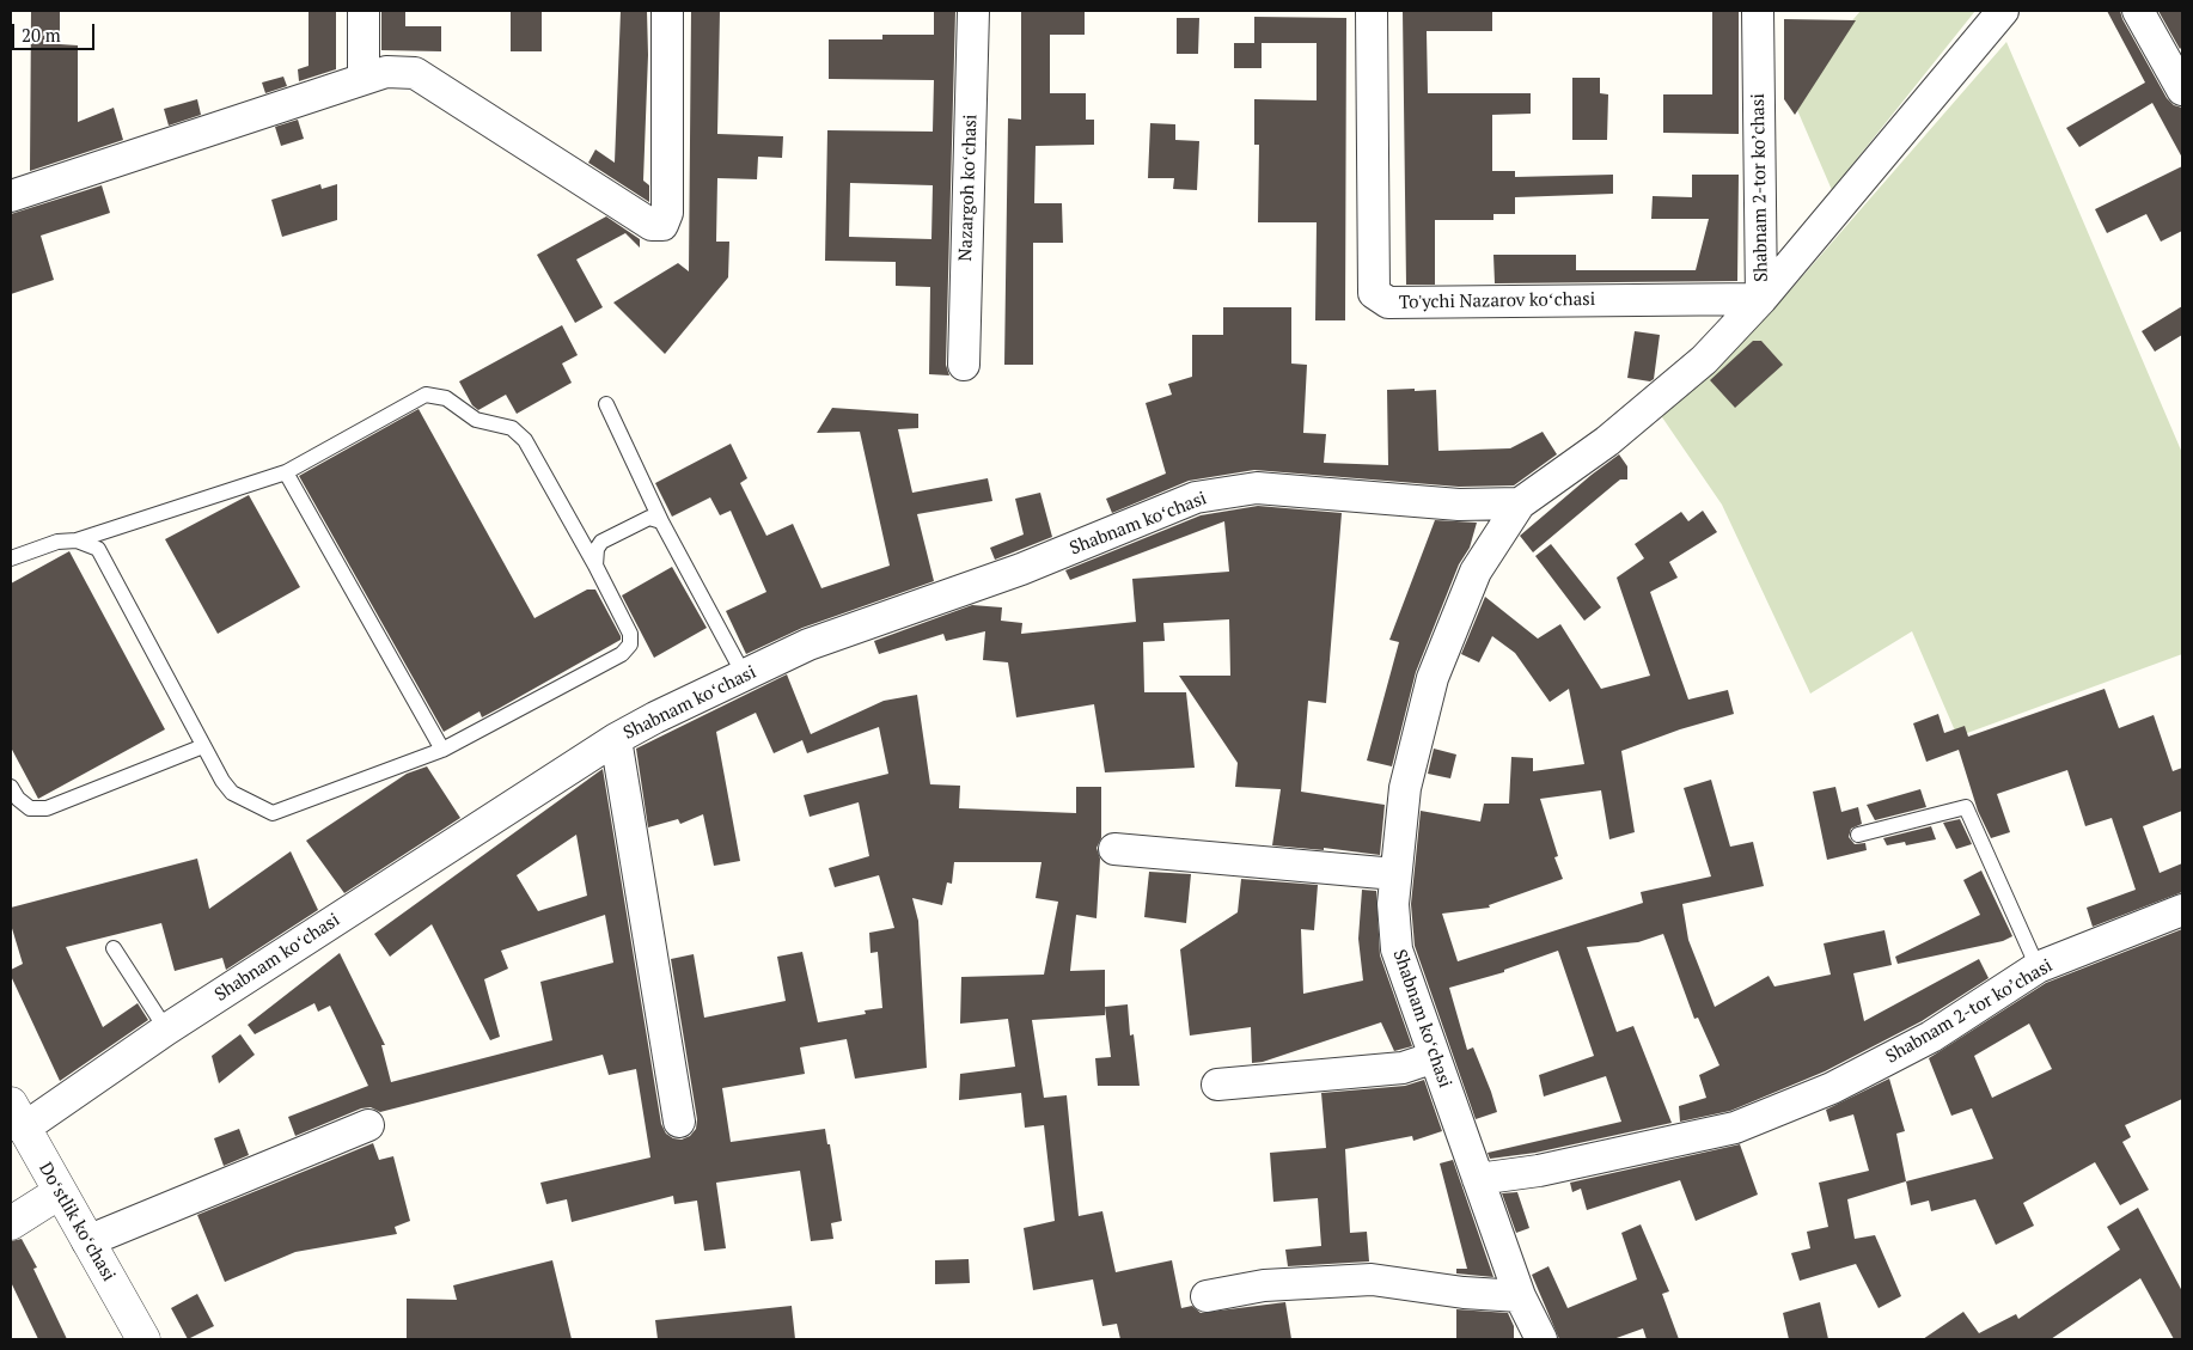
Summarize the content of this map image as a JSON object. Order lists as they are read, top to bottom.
{
  "streets": {
    "street": [
      "Nazargoh koʻchasi",
      "Shabnam 2-tor koʼchasi",
      "To'ychi Nazarov koʻchasi",
      "Shabnam koʻchasi",
      "Doʻstlik koʻchasi"
    ]
  },
  "crossings": [
    ["Shabnam 2-tor koʼchasi", "To'ychi Nazarov koʻchasi"],
    ["Shabnam 2-tor koʼchasi", "Shabnam koʻchasi"],
    ["Shabnam koʻchasi", "Doʻstlik koʻchasi"]
  ],
  "scale_bar": "20 m"
}
